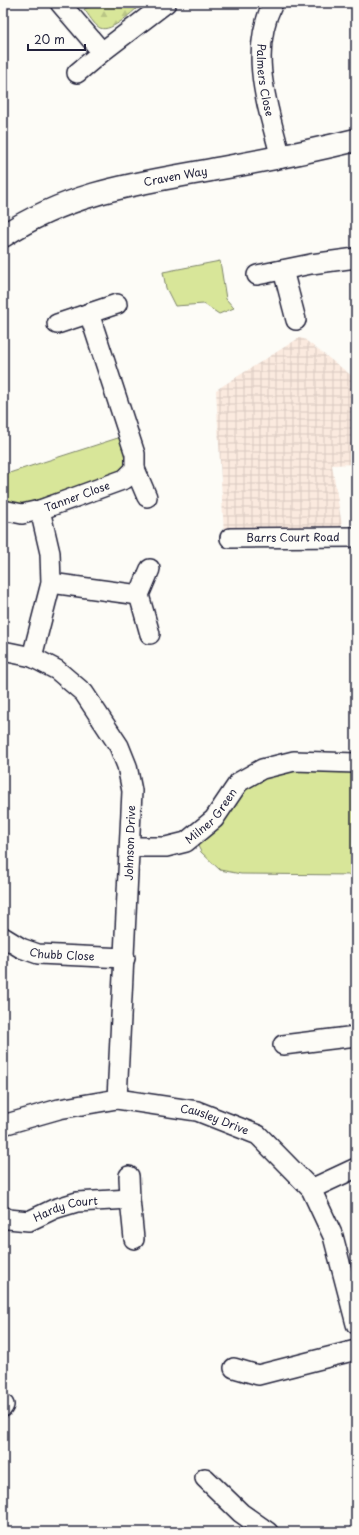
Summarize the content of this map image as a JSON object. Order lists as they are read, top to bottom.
{
  "streets": {
    "street": [
      "Palmers Close",
      "Craven Way",
      "Tanner Close",
      "Barrs Court Road",
      "Milner Green",
      "Johnson Drive",
      "Chubb Close",
      "Causley Drive",
      "Hardy Court"
    ]
  },
  "crossings": [
    ["Palmers Close", "Craven Way"],
    ["Tanner Close", "Johnson Drive"],
    ["Milner Green", "Johnson Drive"],
    ["Johnson Drive", "Chubb Close"],
    ["Johnson Drive", "Causley Drive"]
  ],
  "scale_bar": "20 m"
}
